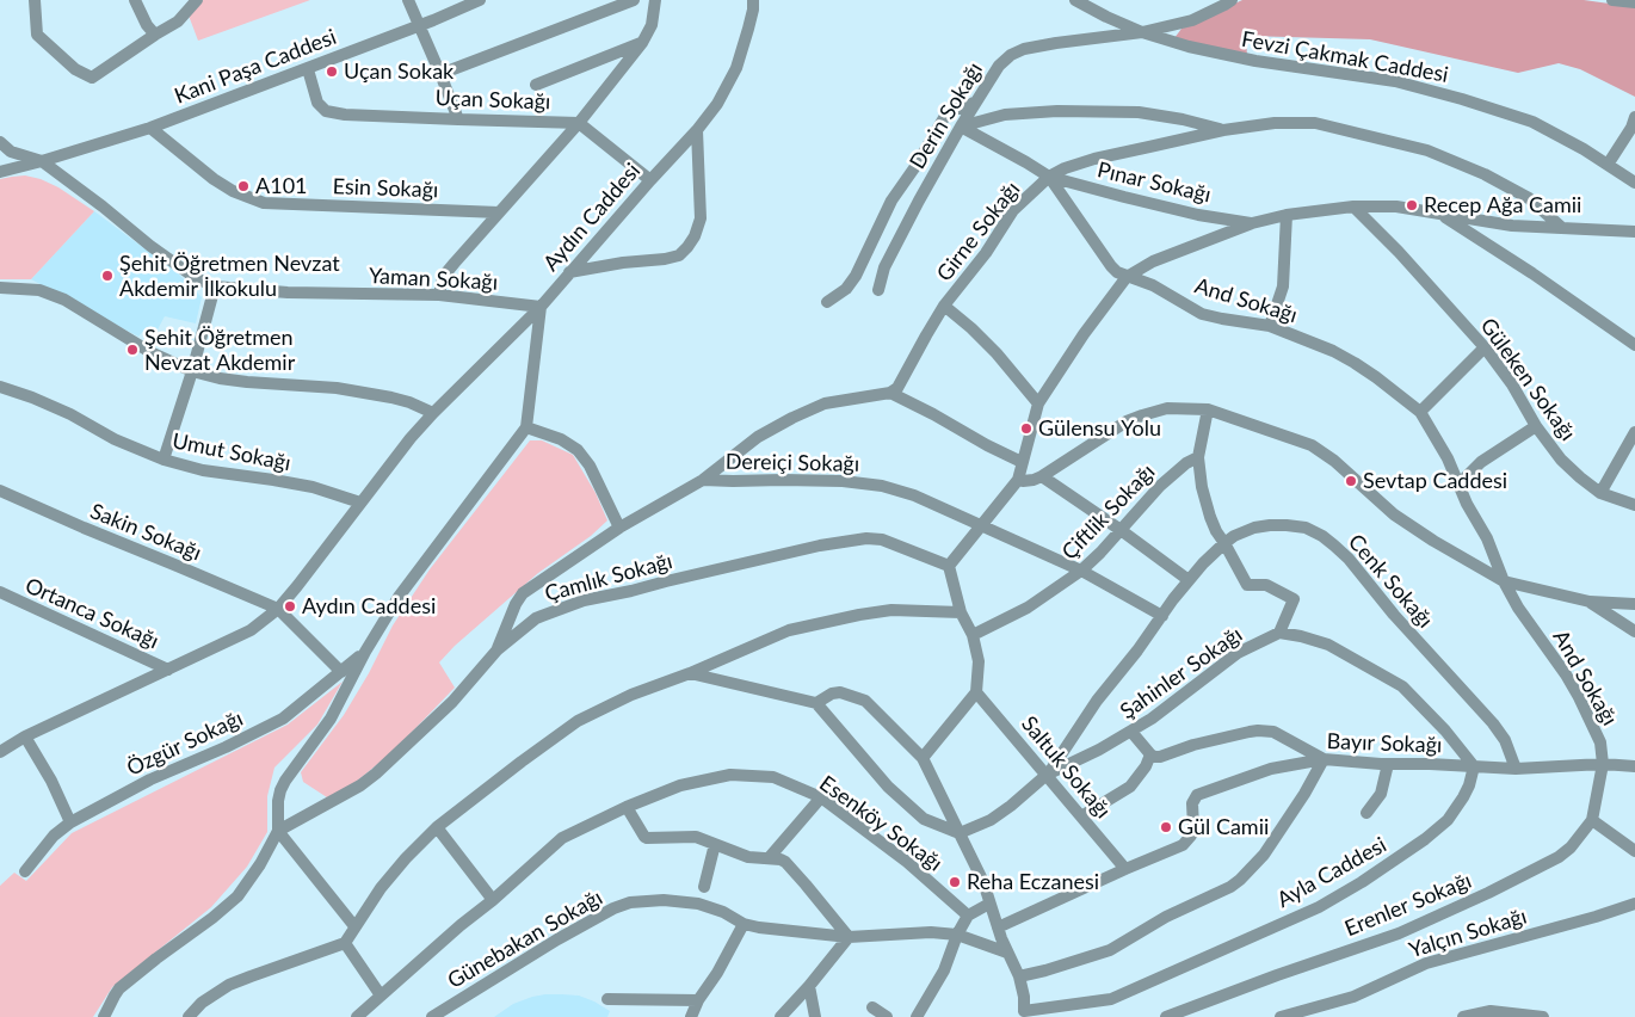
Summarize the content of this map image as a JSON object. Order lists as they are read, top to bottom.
{
  "streets": {
    "street": [
      "Fevzi Çakmak Caddesi",
      "Kani Paşa Caddesi",
      "Uçan Sokağı",
      "Derin Sokağı",
      "Pınar Sokağı",
      "Esin Sokağı",
      "Aydın Caddesi",
      "Girne Sokağı",
      "Yaman Sokağı",
      "And Sokağı",
      "Güleken Sokağı",
      "Umut Sokağı",
      "Dereiçi Sokağı",
      "Çiftlik Sokağı",
      "Sakin Sokağı",
      "Çamlık Sokağı",
      "Cenk Sokağı",
      "Ortanca Sokağı",
      "Şahinler Sokağı",
      "Özgür Sokağı",
      "Bayır Sokağı",
      "Saltuk Sokağı",
      "Esenköy Sokağı",
      "Ayla Caddesi",
      "Erenler Sokağı",
      "Yalçın Sokağı",
      "Günebakan Sokağı"
    ]
  },
  "crossings": [
    ["Fevzi Çakmak Caddesi", "Derin Sokağı"],
    ["Kani Paşa Caddesi", "Uçan Sokağı"],
    ["Kani Paşa Caddesi", "Esin Sokağı"],
    ["Kani Paşa Caddesi", "Yaman Sokağı"],
    ["Uçan Sokağı", "Aydın Caddesi"],
    ["Derin Sokağı", "And Sokağı"],
    ["Pınar Sokağı", "Girne Sokağı"],
    ["Pınar Sokağı", "And Sokağı"],
    ["Aydın Caddesi", "Yaman Sokağı"],
    ["Aydın Caddesi", "Umut Sokağı"],
    ["Aydın Caddesi", "Sakin Sokağı"],
    ["Aydın Caddesi", "Ortanca Sokağı"],
    ["Girne Sokağı", "And Sokağı"],
    ["And Sokağı", "Erenler Sokağı"],
    ["Dereiçi Sokağı", "Çiftlik Sokağı"],
    ["Dereiçi Sokağı", "Cenk Sokağı"],
    ["Cenk Sokağı", "Şahinler Sokağı"],
    ["Cenk Sokağı", "Saltuk Sokağı"],
    ["Şahinler Sokağı", "Saltuk Sokağı"],
    ["Bayır Sokağı", "Saltuk Sokağı"],
    ["Bayır Sokağı", "Ayla Caddesi"]
  ],
  "places": [
    "Uçan Sokak",
    "A101",
    "Recep Ağa Camii",
    "Şehit Öğretmen Nevzat Akdemir İlkokulu",
    "Şehit Öğretmen Nevzat Akdemir",
    "Gülensu Yolu",
    "Sevtap Caddesi",
    "Aydın Caddesi",
    "Gül Camii",
    "Reha Eczanesi"
  ]
}
